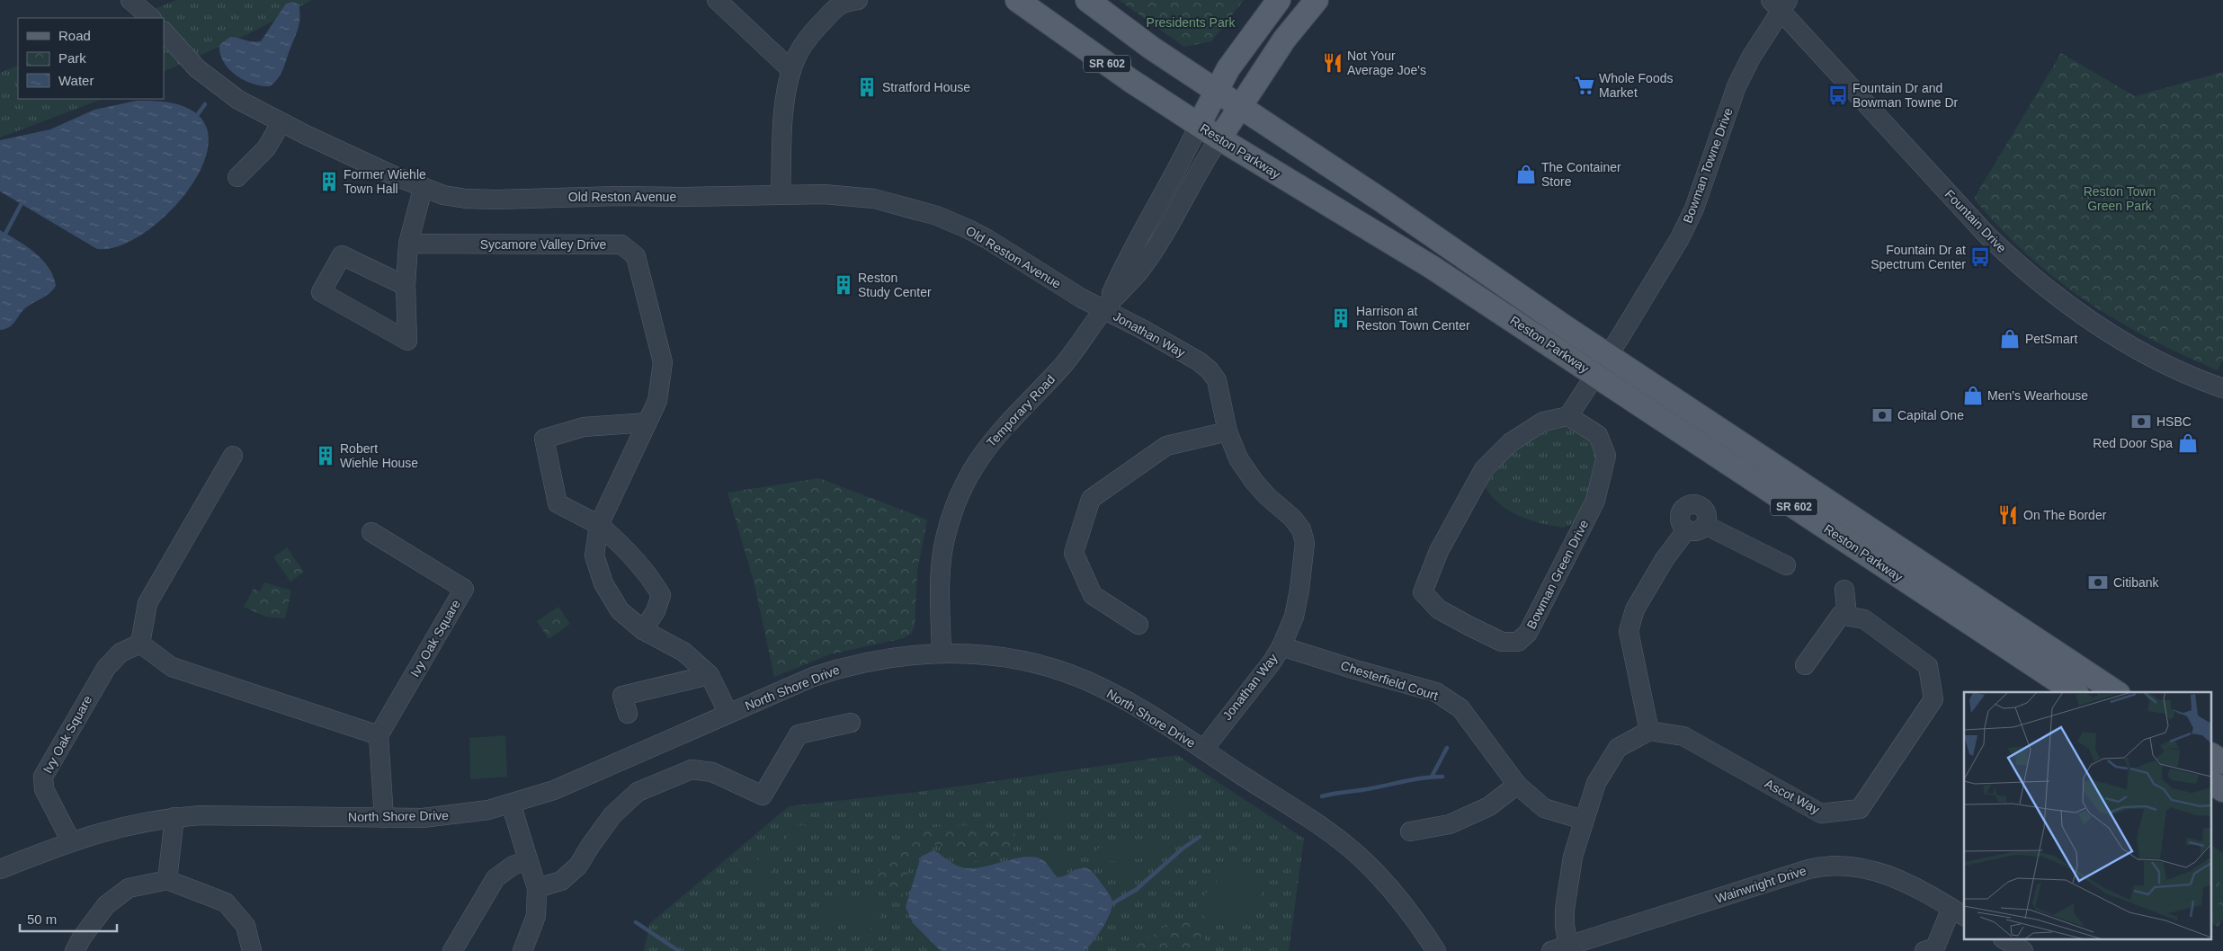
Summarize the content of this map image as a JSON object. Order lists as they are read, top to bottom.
{
  "streets": {
    "main road": ["SR 602", "Reston Parkway"],
    "street": [
      "Bowman Towne Drive",
      "Old Reston Avenue",
      "Fountain Drive",
      "Sycamore Valley Drive",
      "Jonathan Way",
      "Temporary Road",
      "Bowman Green Drive",
      "Ivy Oak Square",
      "Chesterfield Court",
      "North Shore Drive",
      "Ascot Way",
      "Wainwright Drive"
    ]
  },
  "crossings": [
    ["Reston Parkway", "Bowman Towne Drive"],
    ["Reston Parkway", "Temporary Road"],
    ["Bowman Towne Drive", "Fountain Drive"],
    ["Old Reston Avenue", "Jonathan Way"],
    ["Old Reston Avenue", "Temporary Road"],
    ["Sycamore Valley Drive", "North Shore Drive"],
    ["Jonathan Way", "Temporary Road"],
    ["Jonathan Way", "Chesterfield Court"],
    ["Jonathan Way", "North Shore Drive"],
    ["Temporary Road", "North Shore Drive"],
    ["Ivy Oak Square", "North Shore Drive"]
  ],
  "parks": ["Presidents Park", "Reston Town Green Park"],
  "places": {
    "restaurant": ["Not Your Average Joe's", "On The Border"],
    "supermarket": ["Whole Foods Market"],
    "building": [
      "Stratford House",
      "Former Wiehle Town Hall",
      "Reston Study Center",
      "Harrison at Reston Town Center",
      "Robert Wiehle House"
    ],
    "bus stop": ["Fountain Dr and Bowman Towne Dr", "Fountain Dr at Spectrum Center"],
    "shop": [
      "The Container Store",
      "PetSmart",
      "Men's Wearhouse",
      "Red Door Spa"
    ],
    "bank": ["Capital One", "HSBC", "Citibank"]
  },
  "legend": ["Road", "Park", "Water"],
  "scale_bar": "50 m"
}
